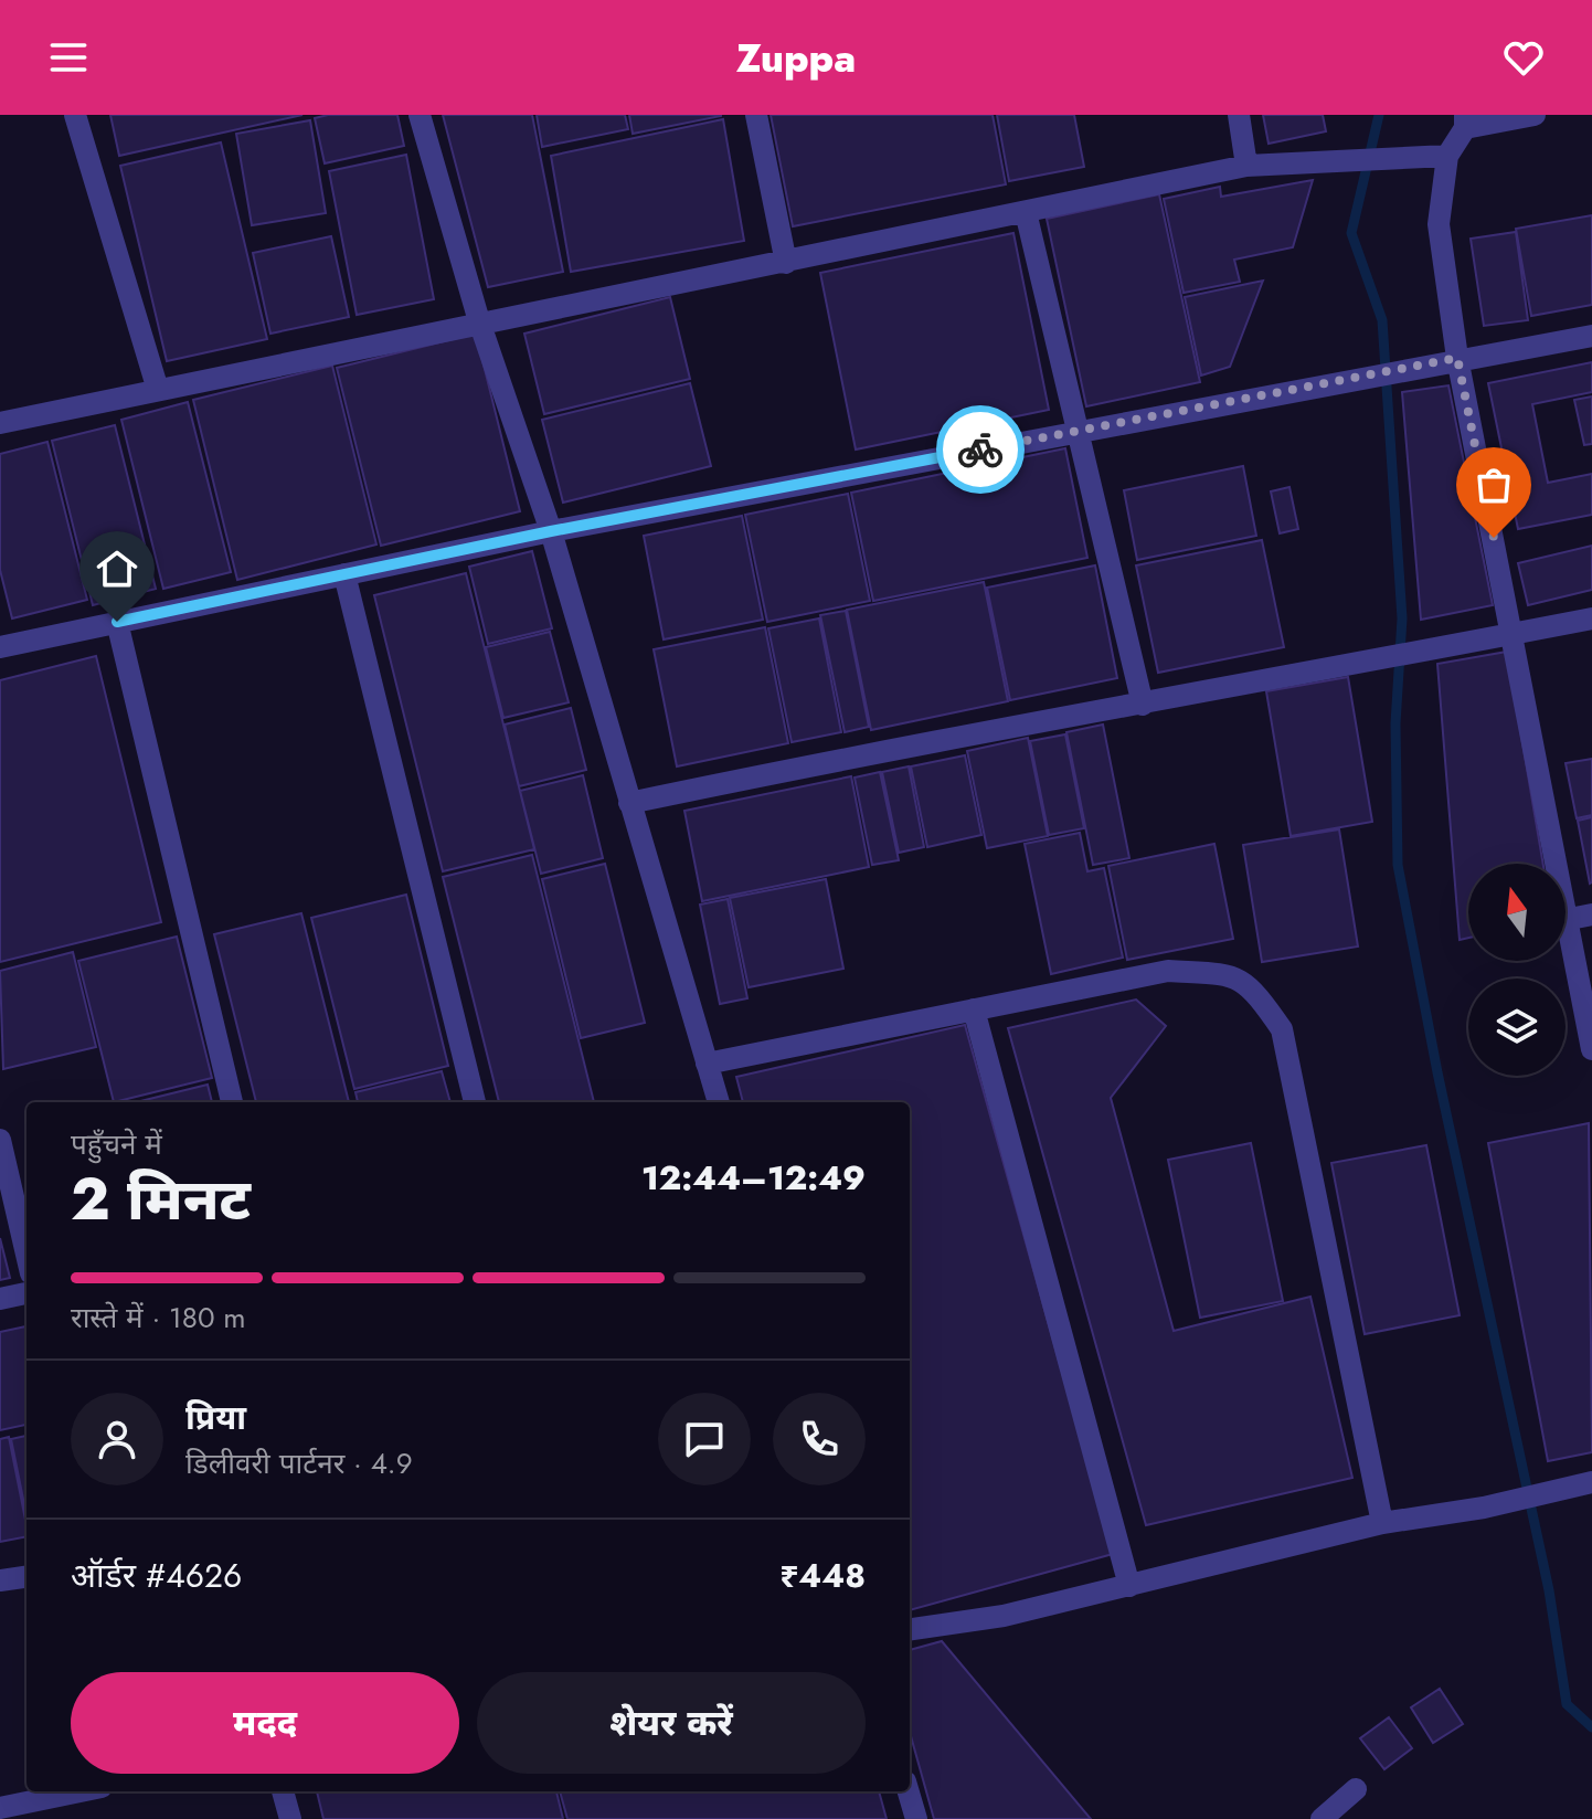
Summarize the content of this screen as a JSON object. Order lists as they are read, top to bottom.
{
  "north": "top",
  "page": {
    "header": "Zuppa",
    "heading": ["2 मिनट", "पहुँचने में", "12:44–12:49"],
    "panel": [
      "प्रिया",
      "डिलीवरी पार्टनर · 4.9",
      "ऑर्डर #4626",
      "₹448"
    ],
    "bar": "रास्ते में · 180 m",
    "buttons": ["मदद", "शेयर करें"]
  }
}
